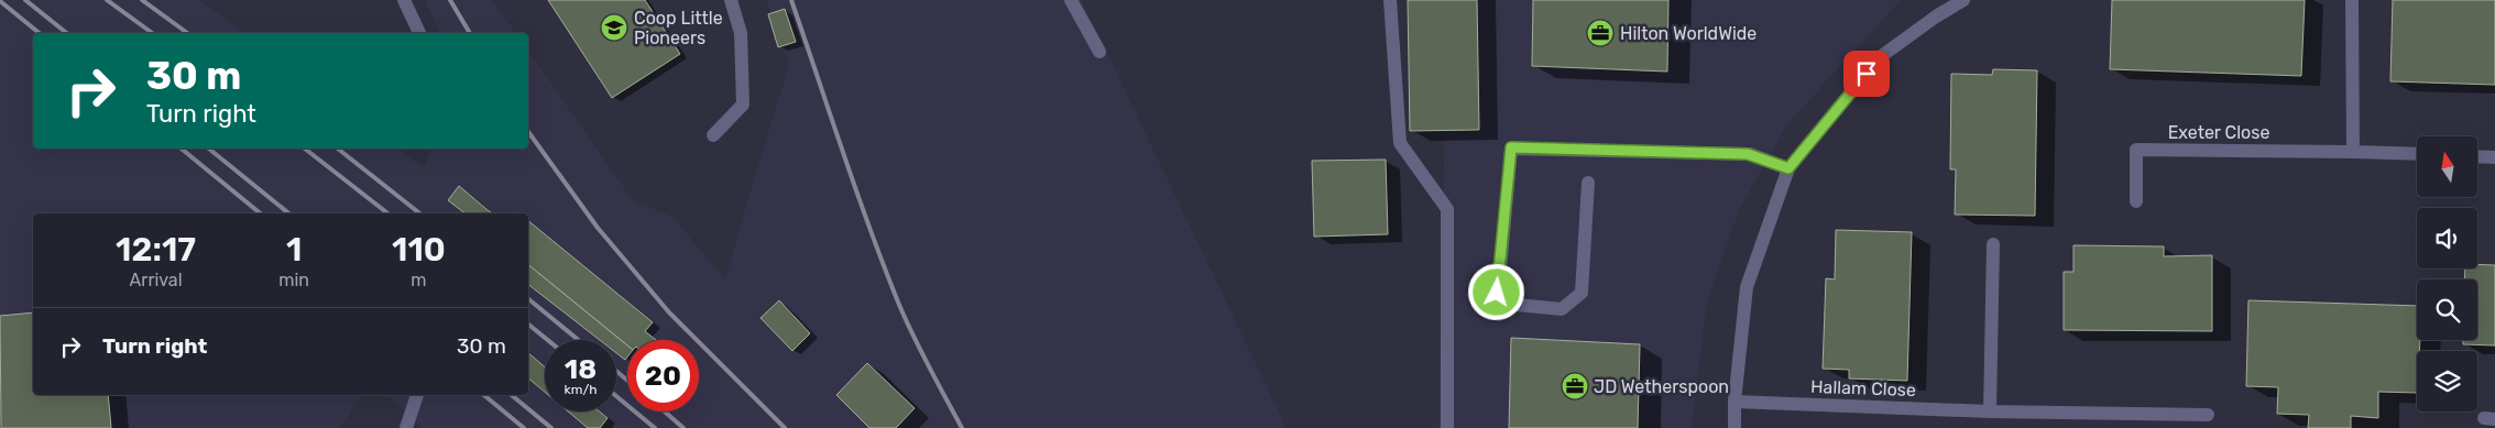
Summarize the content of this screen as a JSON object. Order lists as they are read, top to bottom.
{
  "streets": {
    "street": ["Exeter Close", "Hallam Close"]
  },
  "places": {
    "school or university": ["Coop Little Pioneers"],
    "office": ["Hilton WorldWide", "JD Wetherspoon"]
  },
  "north": "top",
  "page": {
    "turn": ["30 m", "Turn right"],
    "eta": [
      "12:17",
      "Arrival",
      "1",
      "min",
      "110",
      "m"
    ],
    "list": [
      {
        "name": "Turn right",
        "value": "30 m"
      }
    ],
    "speed": "18 km/h",
    "limit": "20"
  }
}
